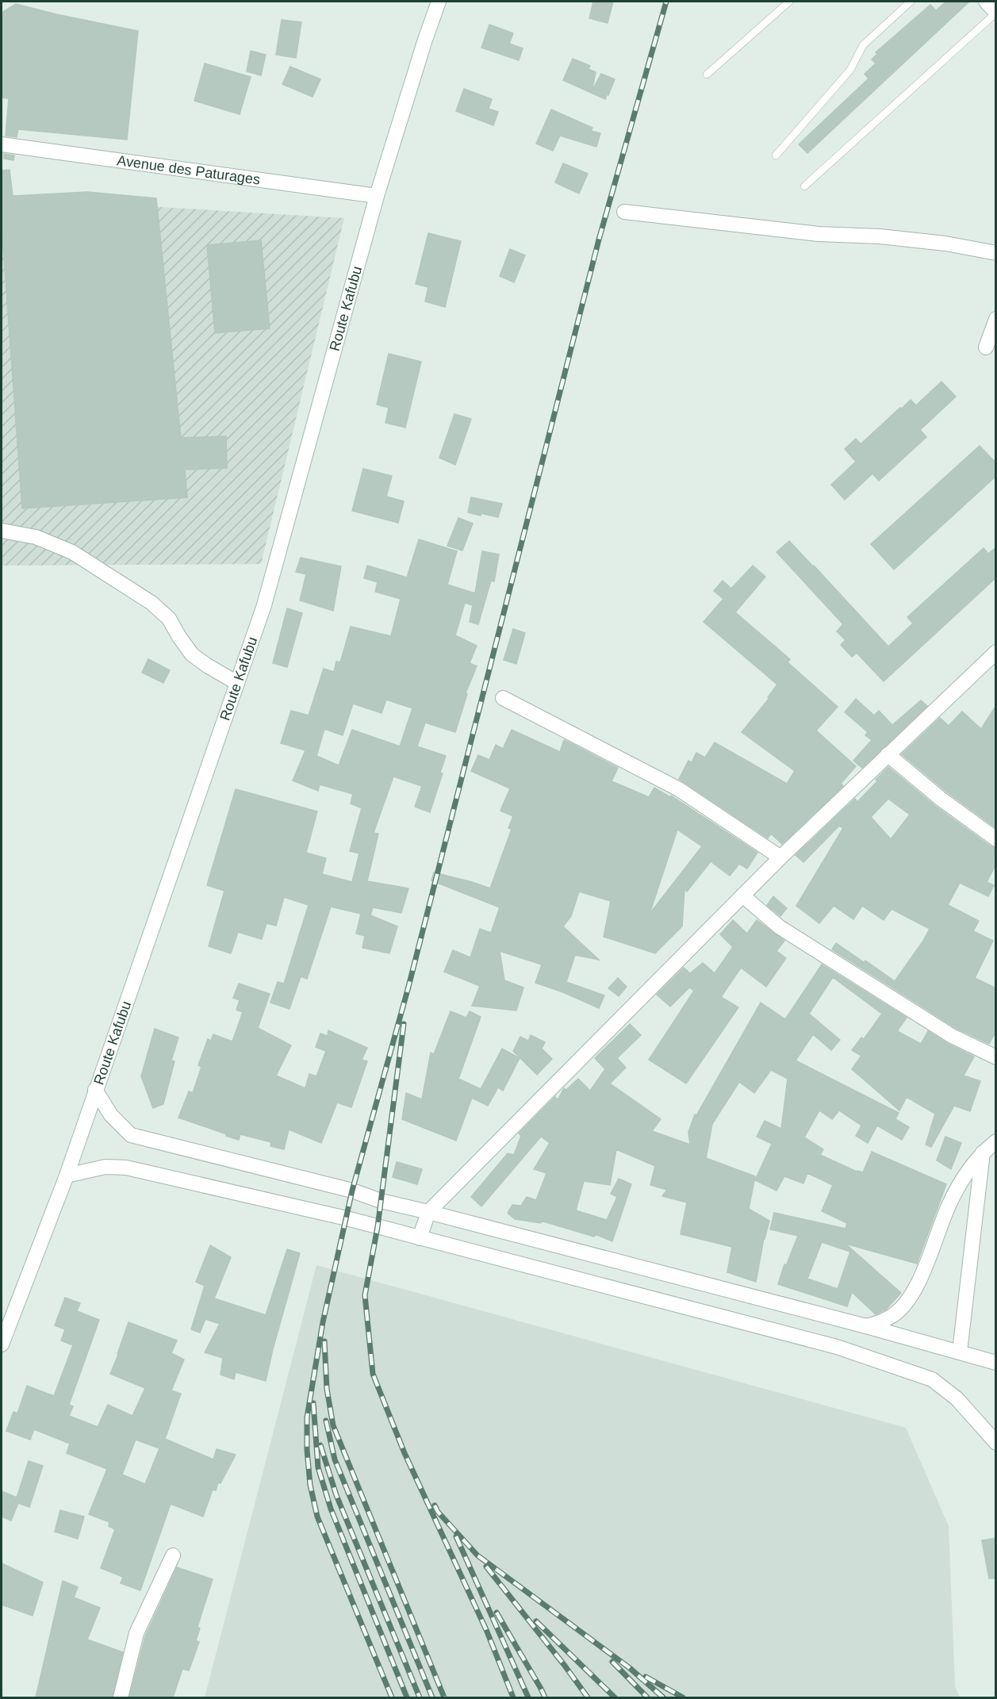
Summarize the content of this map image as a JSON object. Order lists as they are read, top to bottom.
{
  "streets": {
    "street": ["Avenue des Paturages", "Route Kafubu"]
  },
  "crossings": [
    ["Avenue des Paturages", "Route Kafubu"]
  ]
}
